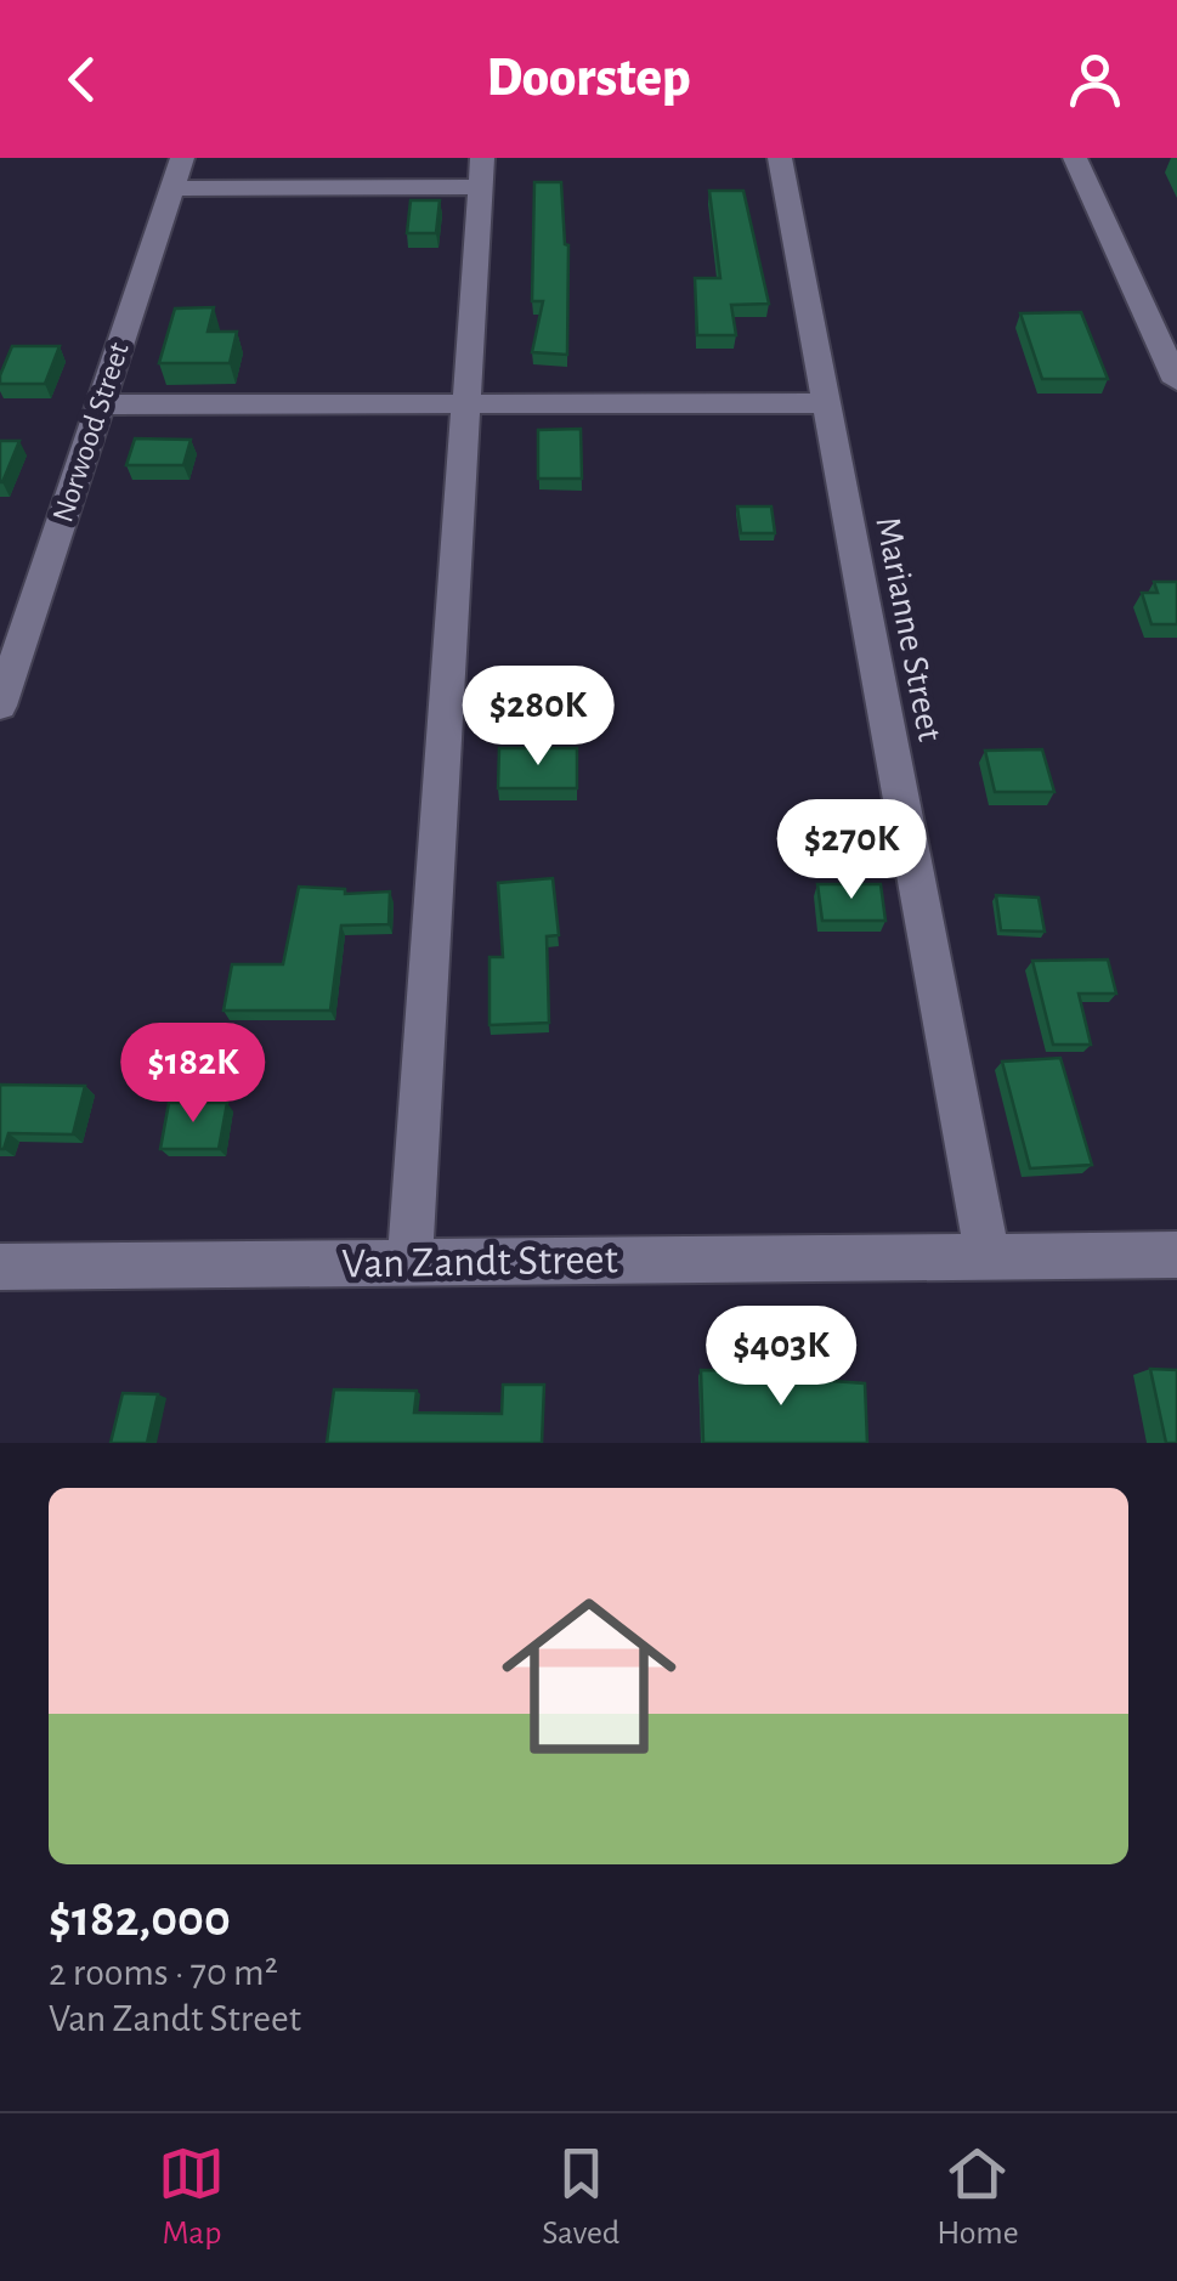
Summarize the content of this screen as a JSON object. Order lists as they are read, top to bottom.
{
  "streets": {
    "street": ["Norwood Street", "Marianne Street", "Van Zandt Street"]
  },
  "crossings": [
    ["Marianne Street", "Van Zandt Street"]
  ],
  "page": {
    "header": "Doorstep",
    "price": [
      "$280K",
      "$270K",
      "$182K",
      "$403K"
    ],
    "list": [
      {
        "name": "$182,000",
        "note": "2 rooms · 70 m² · Van Zandt Street"
      }
    ],
    "tabs": ["Map", "Saved", "Home"]
  }
}
